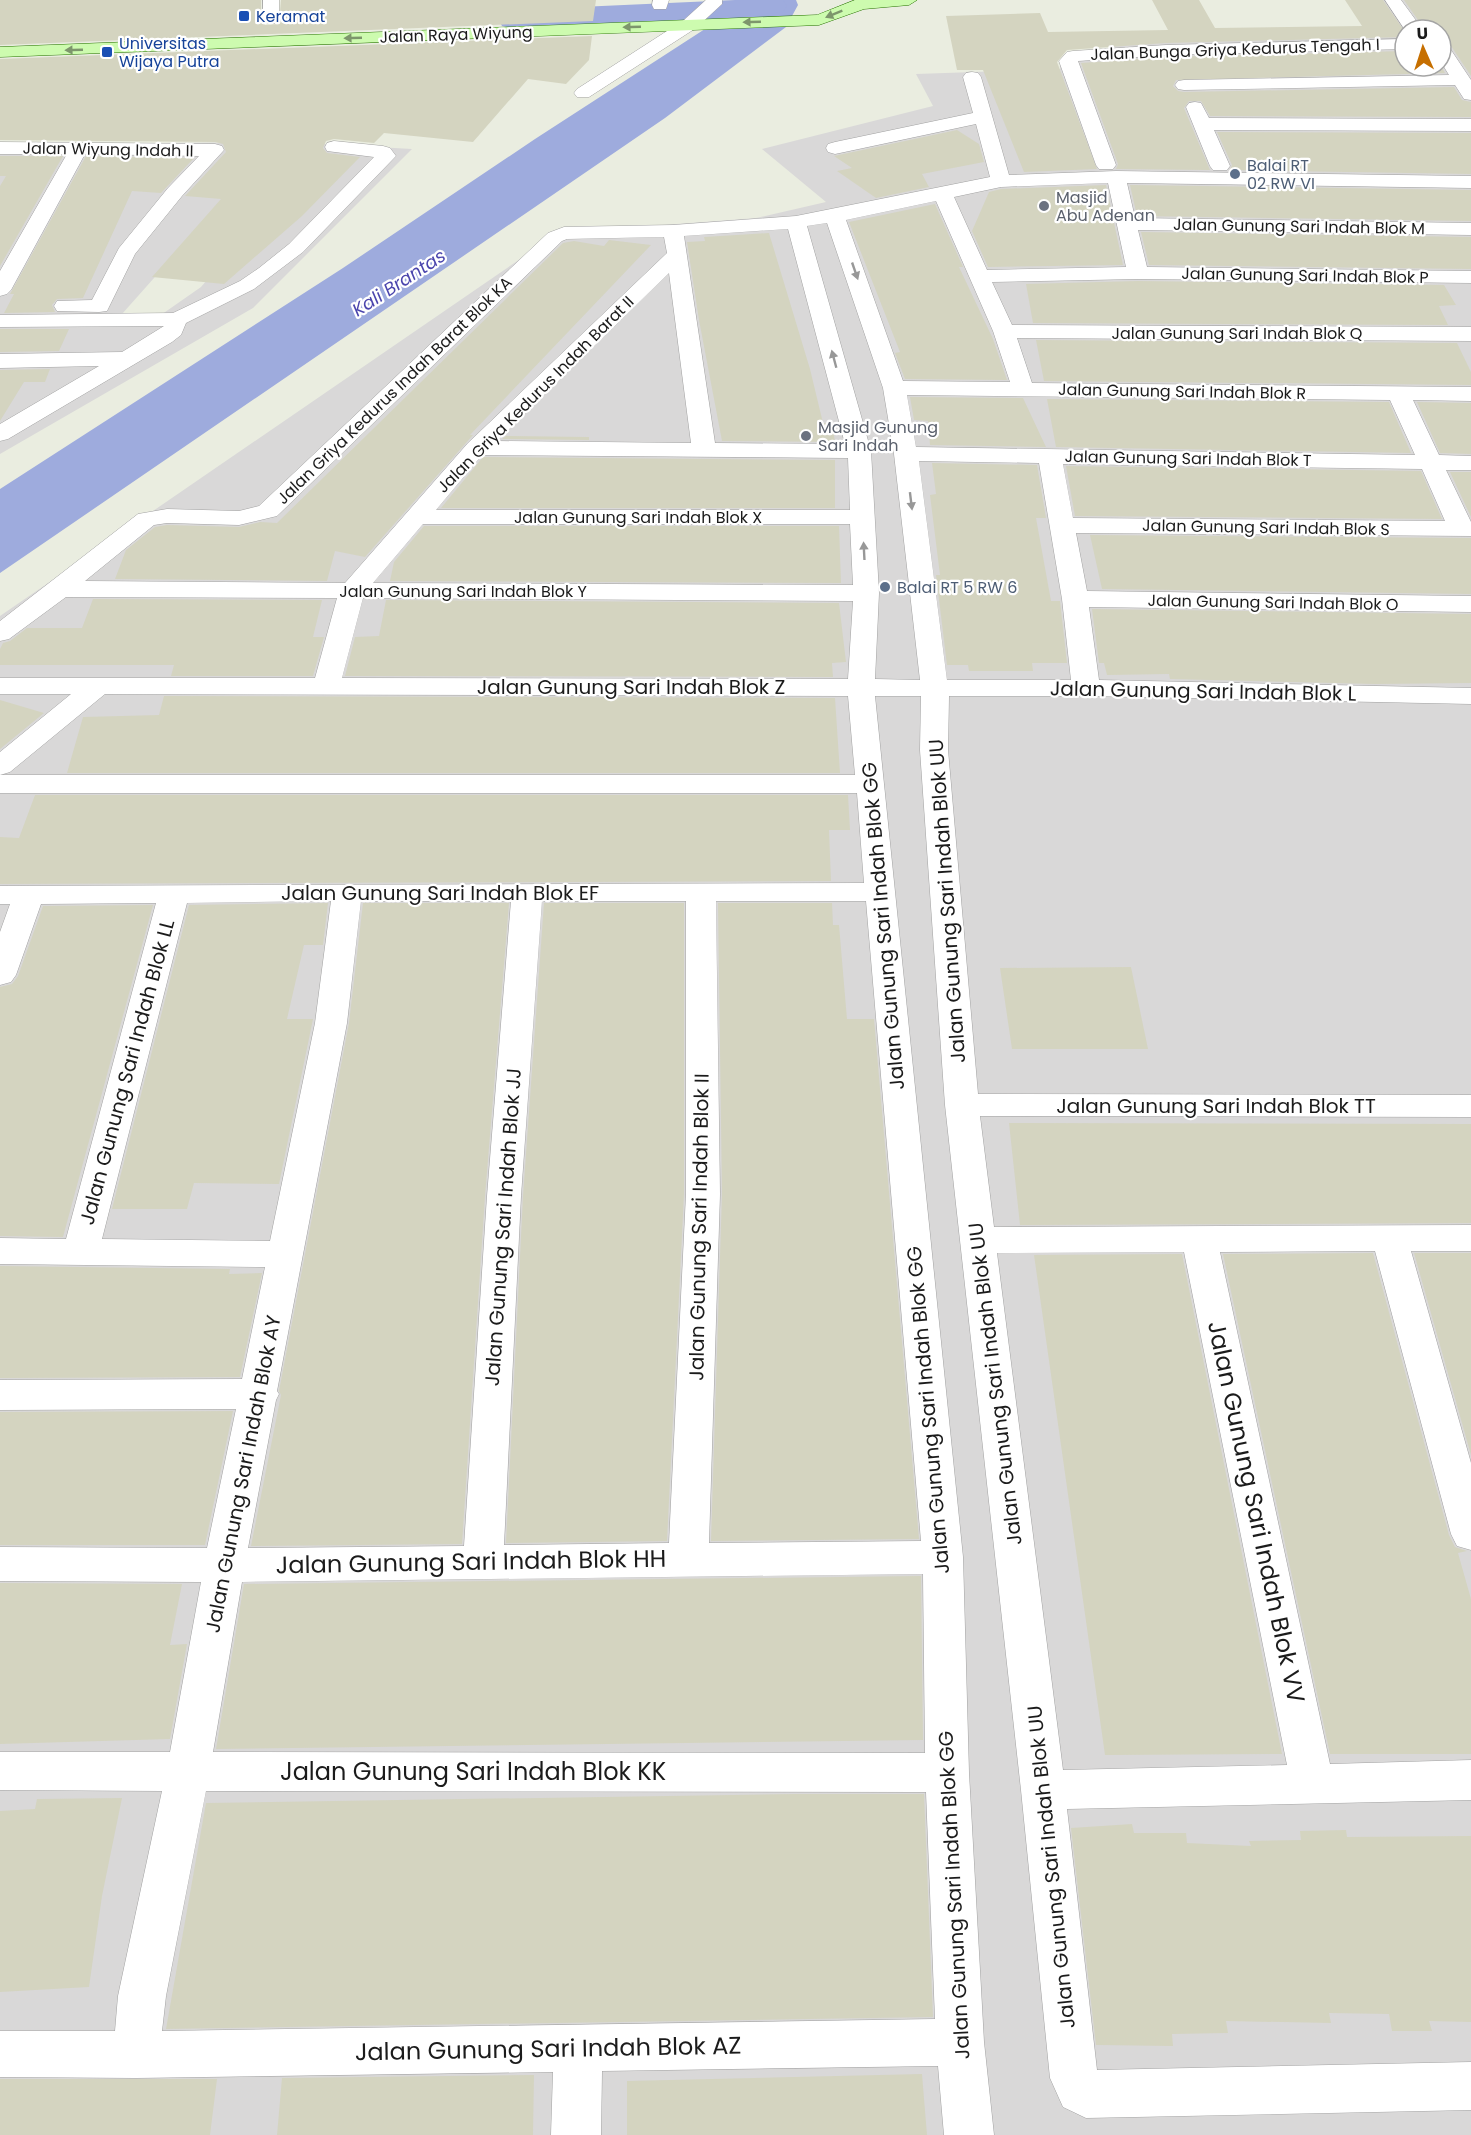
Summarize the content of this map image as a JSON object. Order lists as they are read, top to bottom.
{
  "streets": {
    "main road": ["Jalan Raya Wiyung"],
    "street": [
      "Jalan Bunga Griya Kedurus Tengah I",
      "Jalan Wiyung Indah II",
      "Jalan Gunung Sari Indah Blok M",
      "Jalan Gunung Sari Indah Blok P",
      "Jalan Gunung Sari Indah Blok Q",
      "Jalan Griya Kedurus Indah Barat Blok KA",
      "Jalan Gunung Sari Indah Blok R",
      "Jalan Griya Kedurus Indah Barat II",
      "Jalan Gunung Sari Indah Blok T",
      "Jalan Gunung Sari Indah Blok X",
      "Jalan Gunung Sari Indah Blok S",
      "Jalan Gunung Sari Indah Blok Y",
      "Jalan Gunung Sari Indah Blok O",
      "Jalan Gunung Sari Indah Blok Z",
      "Jalan Gunung Sari Indah Blok L",
      "Jalan Gunung Sari Indah Blok EF",
      "Jalan Gunung Sari Indah Blok UU",
      "Jalan Gunung Sari Indah Blok GG",
      "Jalan Gunung Sari Indah Blok LL",
      "Jalan Gunung Sari Indah Blok TT",
      "Jalan Gunung Sari Indah Blok JJ",
      "Jalan Gunung Sari Indah Blok II",
      "Jalan Gunung Sari Indah Blok AY",
      "Jalan Gunung Sari Indah Blok VV",
      "Jalan Gunung Sari Indah Blok HH",
      "Jalan Gunung Sari Indah Blok KK",
      "Jalan Gunung Sari Indah Blok AZ"
    ]
  },
  "crossings": [
    ["Jalan Griya Kedurus Indah Barat Blok KA", "Jalan Griya Kedurus Indah Barat II"],
    ["Jalan Griya Kedurus Indah Barat Blok KA", "Jalan Gunung Sari Indah Blok Y"],
    ["Jalan Gunung Sari Indah Blok R", "Jalan Gunung Sari Indah Blok UU"],
    ["Jalan Griya Kedurus Indah Barat II", "Jalan Gunung Sari Indah Blok X"],
    ["Jalan Griya Kedurus Indah Barat II", "Jalan Gunung Sari Indah Blok Y"],
    ["Jalan Griya Kedurus Indah Barat II", "Jalan Gunung Sari Indah Blok Z"],
    ["Jalan Gunung Sari Indah Blok T", "Jalan Gunung Sari Indah Blok UU"],
    ["Jalan Gunung Sari Indah Blok X", "Jalan Gunung Sari Indah Blok GG"],
    ["Jalan Gunung Sari Indah Blok Y", "Jalan Gunung Sari Indah Blok GG"],
    ["Jalan Gunung Sari Indah Blok Z", "Jalan Gunung Sari Indah Blok L"],
    ["Jalan Gunung Sari Indah Blok Z", "Jalan Gunung Sari Indah Blok UU"],
    ["Jalan Gunung Sari Indah Blok Z", "Jalan Gunung Sari Indah Blok GG"],
    ["Jalan Gunung Sari Indah Blok L", "Jalan Gunung Sari Indah Blok UU"],
    ["Jalan Gunung Sari Indah Blok EF", "Jalan Gunung Sari Indah Blok GG"],
    ["Jalan Gunung Sari Indah Blok EF", "Jalan Gunung Sari Indah Blok LL"],
    ["Jalan Gunung Sari Indah Blok EF", "Jalan Gunung Sari Indah Blok JJ"],
    ["Jalan Gunung Sari Indah Blok EF", "Jalan Gunung Sari Indah Blok II"],
    ["Jalan Gunung Sari Indah Blok EF", "Jalan Gunung Sari Indah Blok AY"],
    ["Jalan Gunung Sari Indah Blok UU", "Jalan Gunung Sari Indah Blok TT"],
    ["Jalan Gunung Sari Indah Blok GG", "Jalan Gunung Sari Indah Blok HH"],
    ["Jalan Gunung Sari Indah Blok GG", "Jalan Gunung Sari Indah Blok KK"],
    ["Jalan Gunung Sari Indah Blok GG", "Jalan Gunung Sari Indah Blok AZ"],
    ["Jalan Gunung Sari Indah Blok JJ", "Jalan Gunung Sari Indah Blok HH"],
    ["Jalan Gunung Sari Indah Blok II", "Jalan Gunung Sari Indah Blok HH"],
    ["Jalan Gunung Sari Indah Blok AY", "Jalan Gunung Sari Indah Blok HH"],
    ["Jalan Gunung Sari Indah Blok AY", "Jalan Gunung Sari Indah Blok KK"],
    ["Jalan Gunung Sari Indah Blok AY", "Jalan Gunung Sari Indah Blok AZ"]
  ],
  "one_way": ["Jalan Raya Wiyung"],
  "water": ["Kali Brantas"],
  "places": {
    "transit": ["Keramat", "Universitas Wijaya Putra"],
    "other": [
      "Balai RT 02 RW VI",
      "Masjid Abu Adenan",
      "Masjid Gunung Sari Indah",
      "Balai RT 5 RW 6"
    ]
  },
  "north": "top"
}
